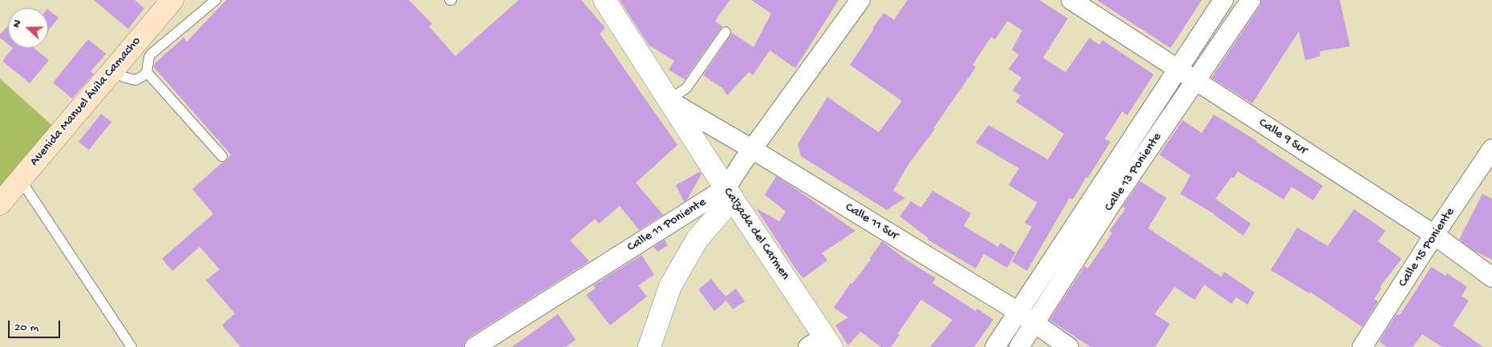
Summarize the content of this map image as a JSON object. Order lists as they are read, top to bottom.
{
  "streets": {
    "main road": ["Avenida Manuel Ávila Camacho"],
    "street": [
      "Calle 9 Sur",
      "Calle 13 Poniente",
      "Calle 11 Sur",
      "Calle 11 Poniente",
      "Calzada del Carmen",
      "Calle 15 Poniente"
    ]
  },
  "crossings": [
    ["Calle 9 Sur", "Calle 13 Poniente"],
    ["Calle 9 Sur", "Calle 15 Poniente"],
    ["Calle 13 Poniente", "Calle 11 Sur"],
    ["Calle 11 Sur", "Calle 11 Poniente"],
    ["Calle 11 Sur", "Calzada del Carmen"],
    ["Calle 11 Poniente", "Calzada del Carmen"]
  ],
  "scale_bar": "20 m",
  "north": "left"
}
